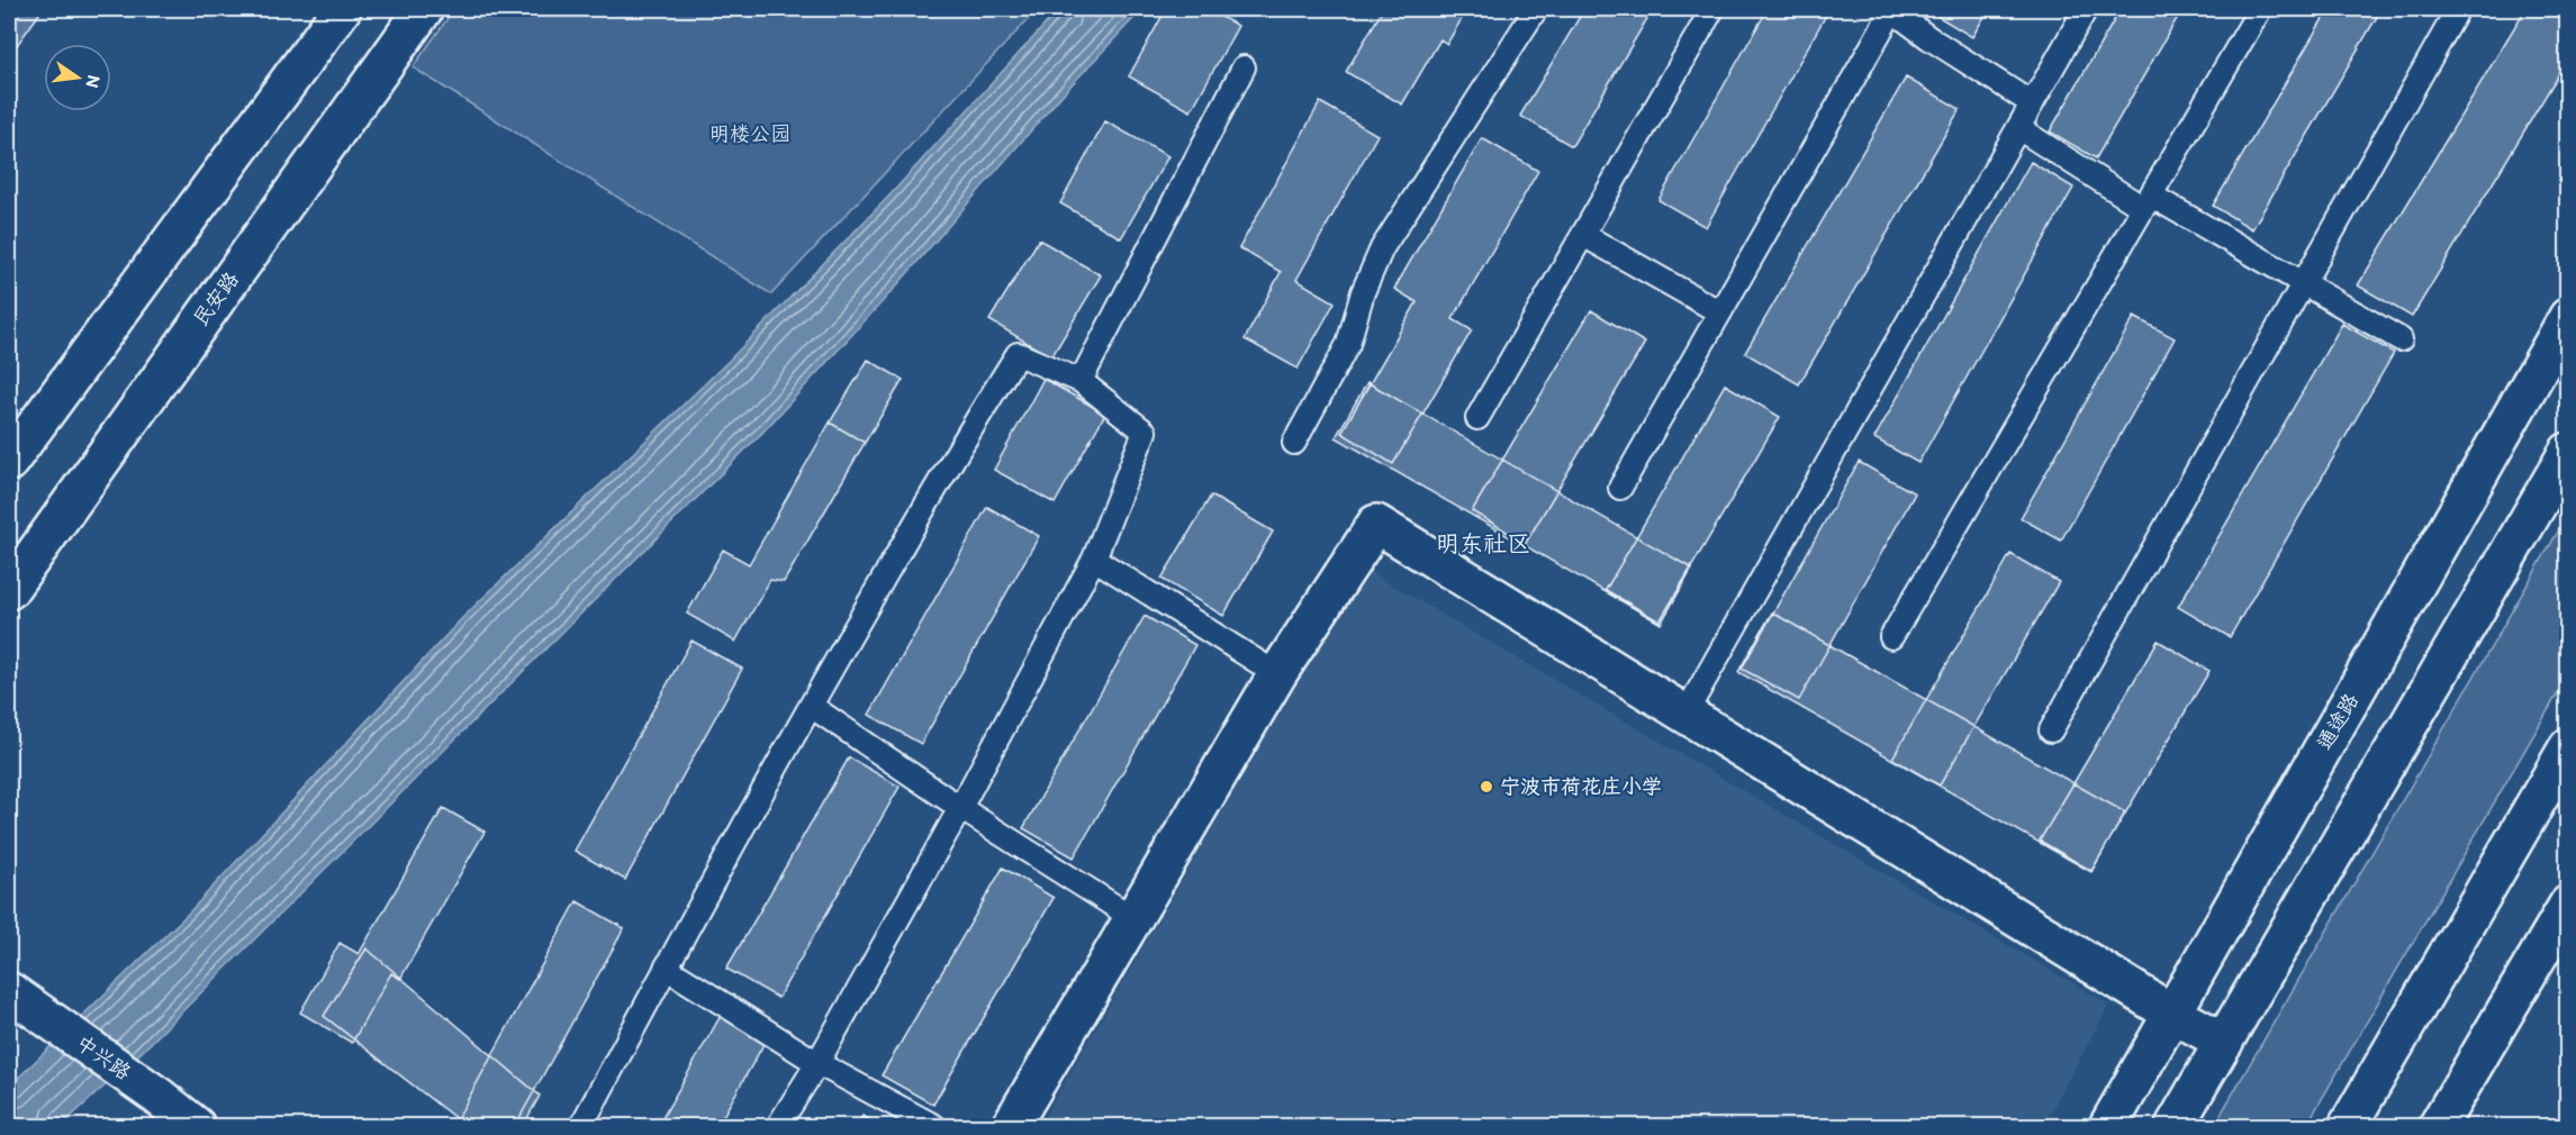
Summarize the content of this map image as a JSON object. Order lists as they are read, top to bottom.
{
  "streets": {
    "main road": ["民安路", "通途路", "中兴路"]
  },
  "districts": ["明东社区"],
  "parks": ["明楼公园"],
  "places": ["宁波市荷花庄小学"],
  "north": "right"
}
